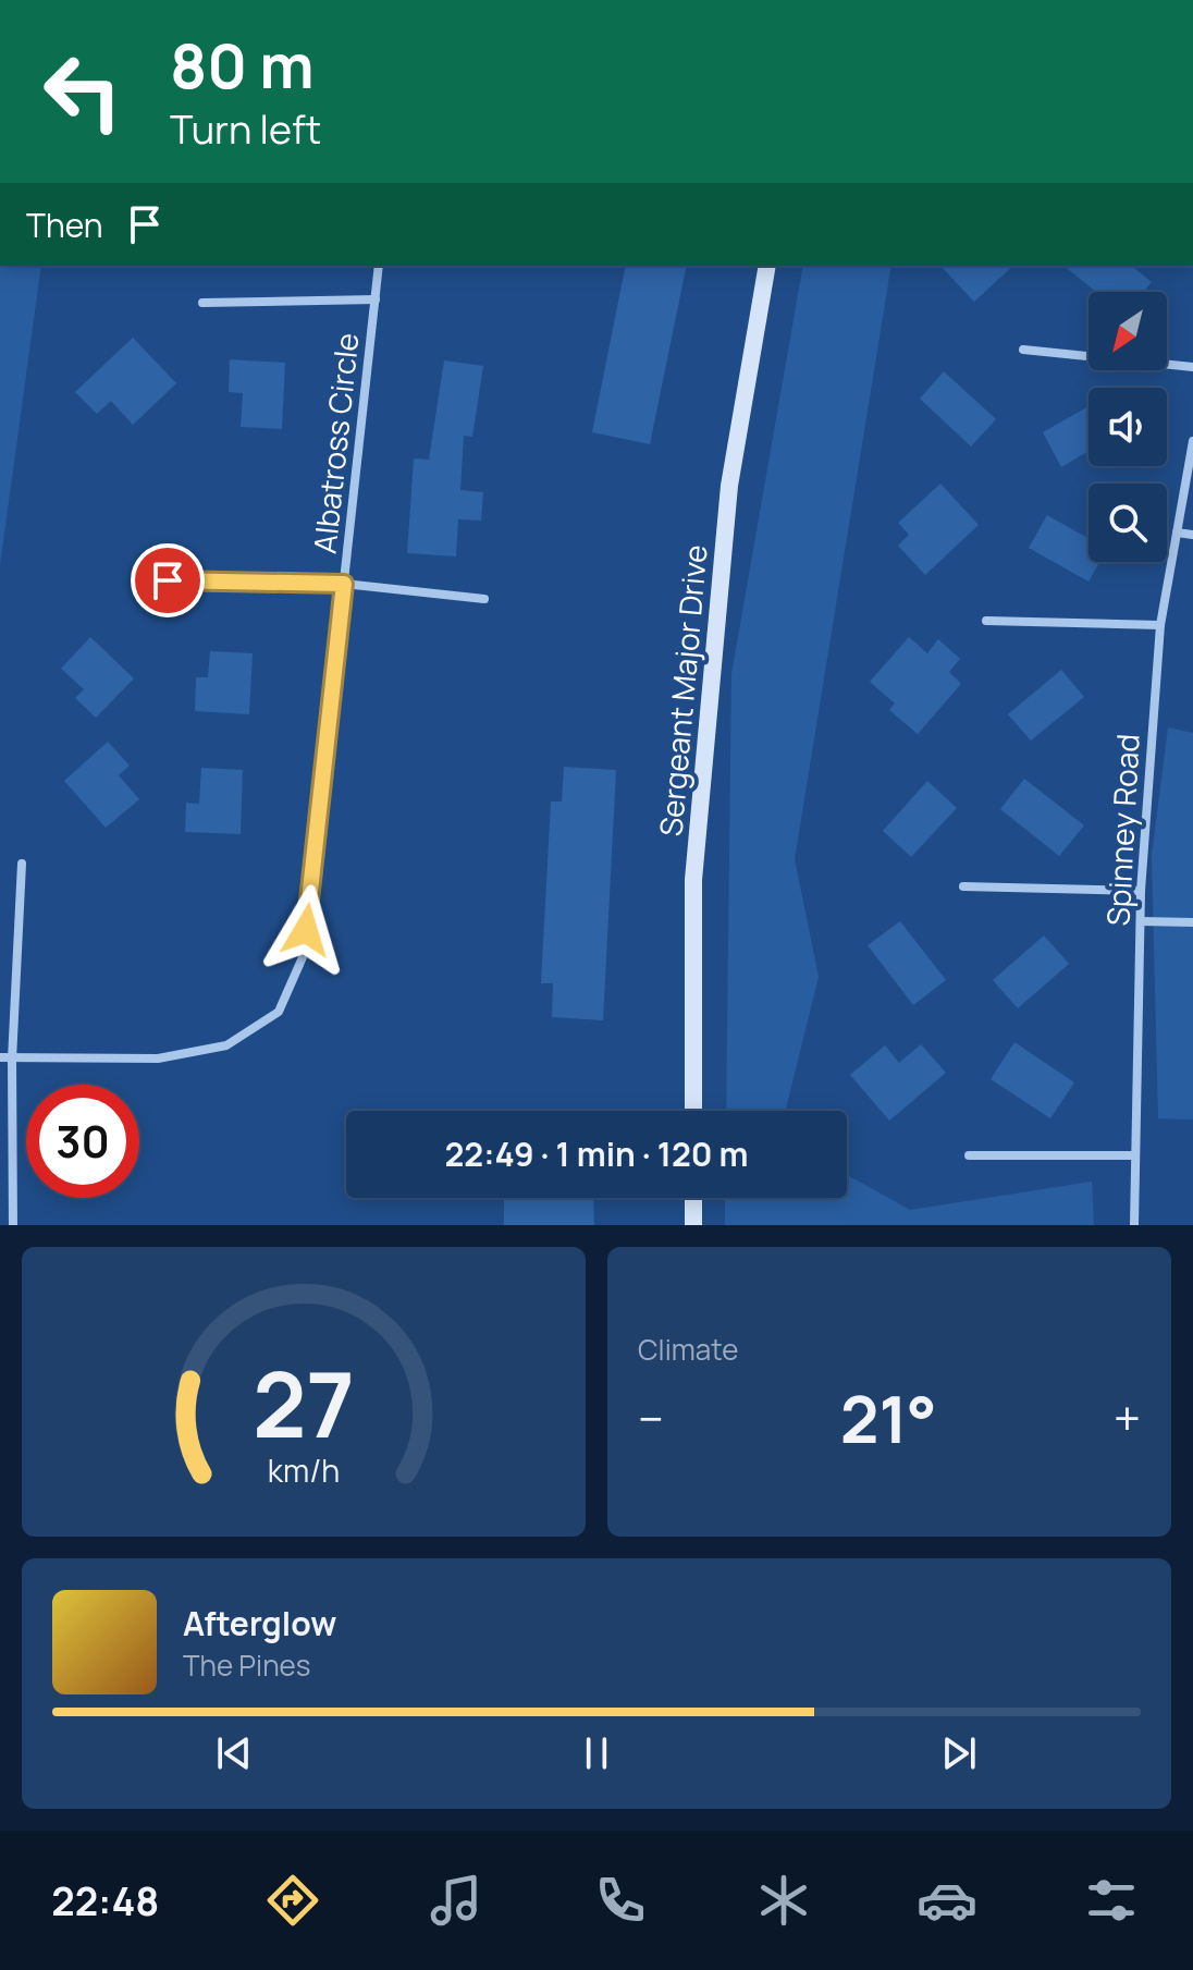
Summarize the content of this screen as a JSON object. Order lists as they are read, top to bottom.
{
  "streets": {
    "street": ["Albatross Circle", "Sergeant Major Drive", "Spinney Road"]
  },
  "north": "bottom left",
  "page": {
    "turn": ["80 m", "Turn left"],
    "then": "Then",
    "limit": "30",
    "trip": "22:49 · 1 min · 120 m",
    "tile": "Climate",
    "heat": ["−", "21°", "+"],
    "song": ["Afterglow", "The Pines"],
    "tabs": "22:48",
    "gauge": ["27", "km/h"]
  }
}
